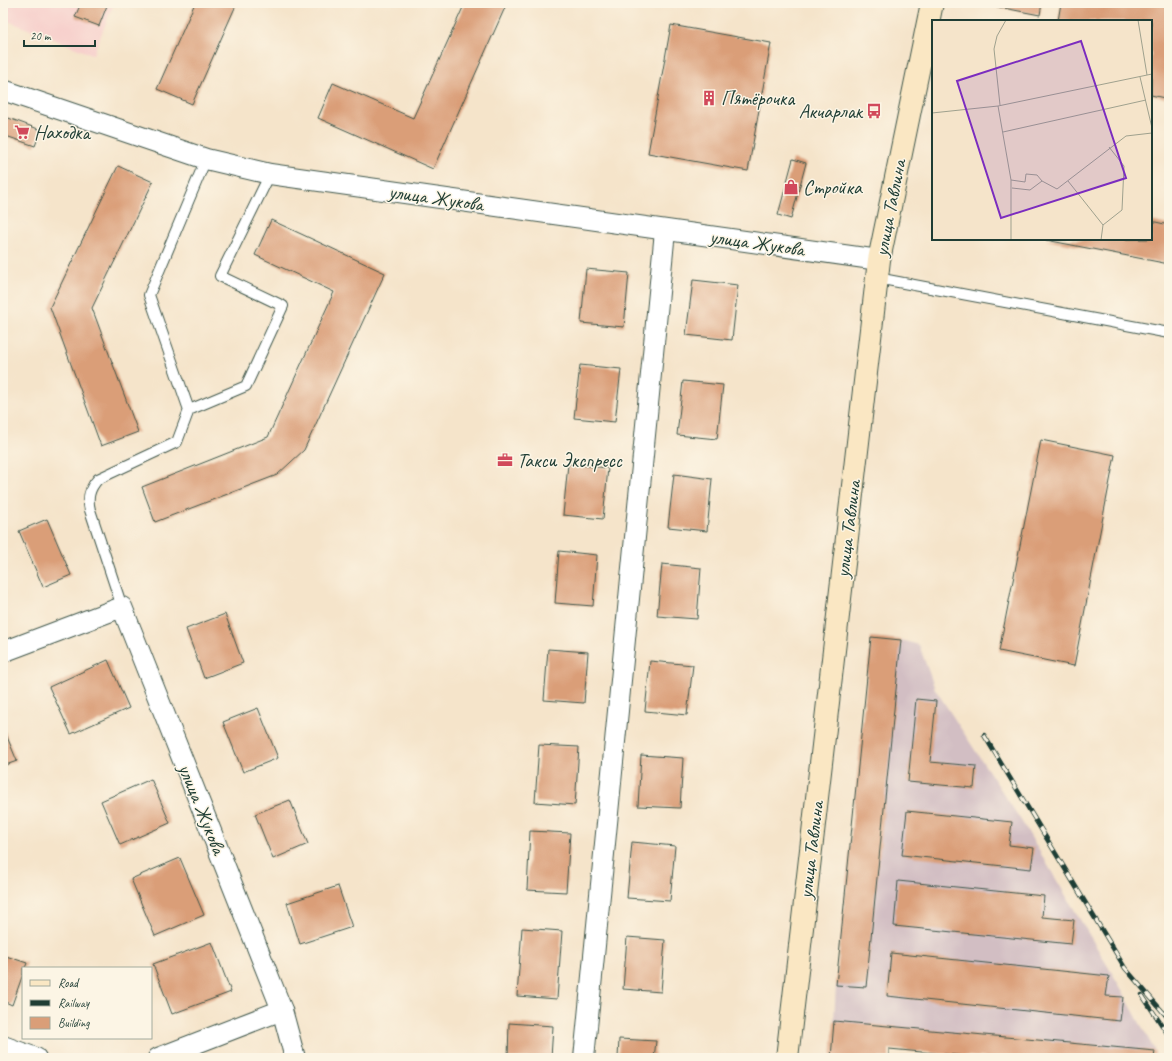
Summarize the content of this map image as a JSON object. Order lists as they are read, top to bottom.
{
  "streets": {
    "main road": ["улица Тавлина"],
    "street": ["улица Жукова"]
  },
  "crossings": [
    ["улица Жукова", "улица Тавлина"]
  ],
  "places": {
    "building": ["Пятёрочка"],
    "bus stop": ["Акчарлак"],
    "supermarket": ["Находка"],
    "shop": ["Стройка"],
    "office": ["Такси Экспресс"]
  },
  "legend": ["Road", "Railway", "Building"],
  "scale_bar": "20 m"
}
